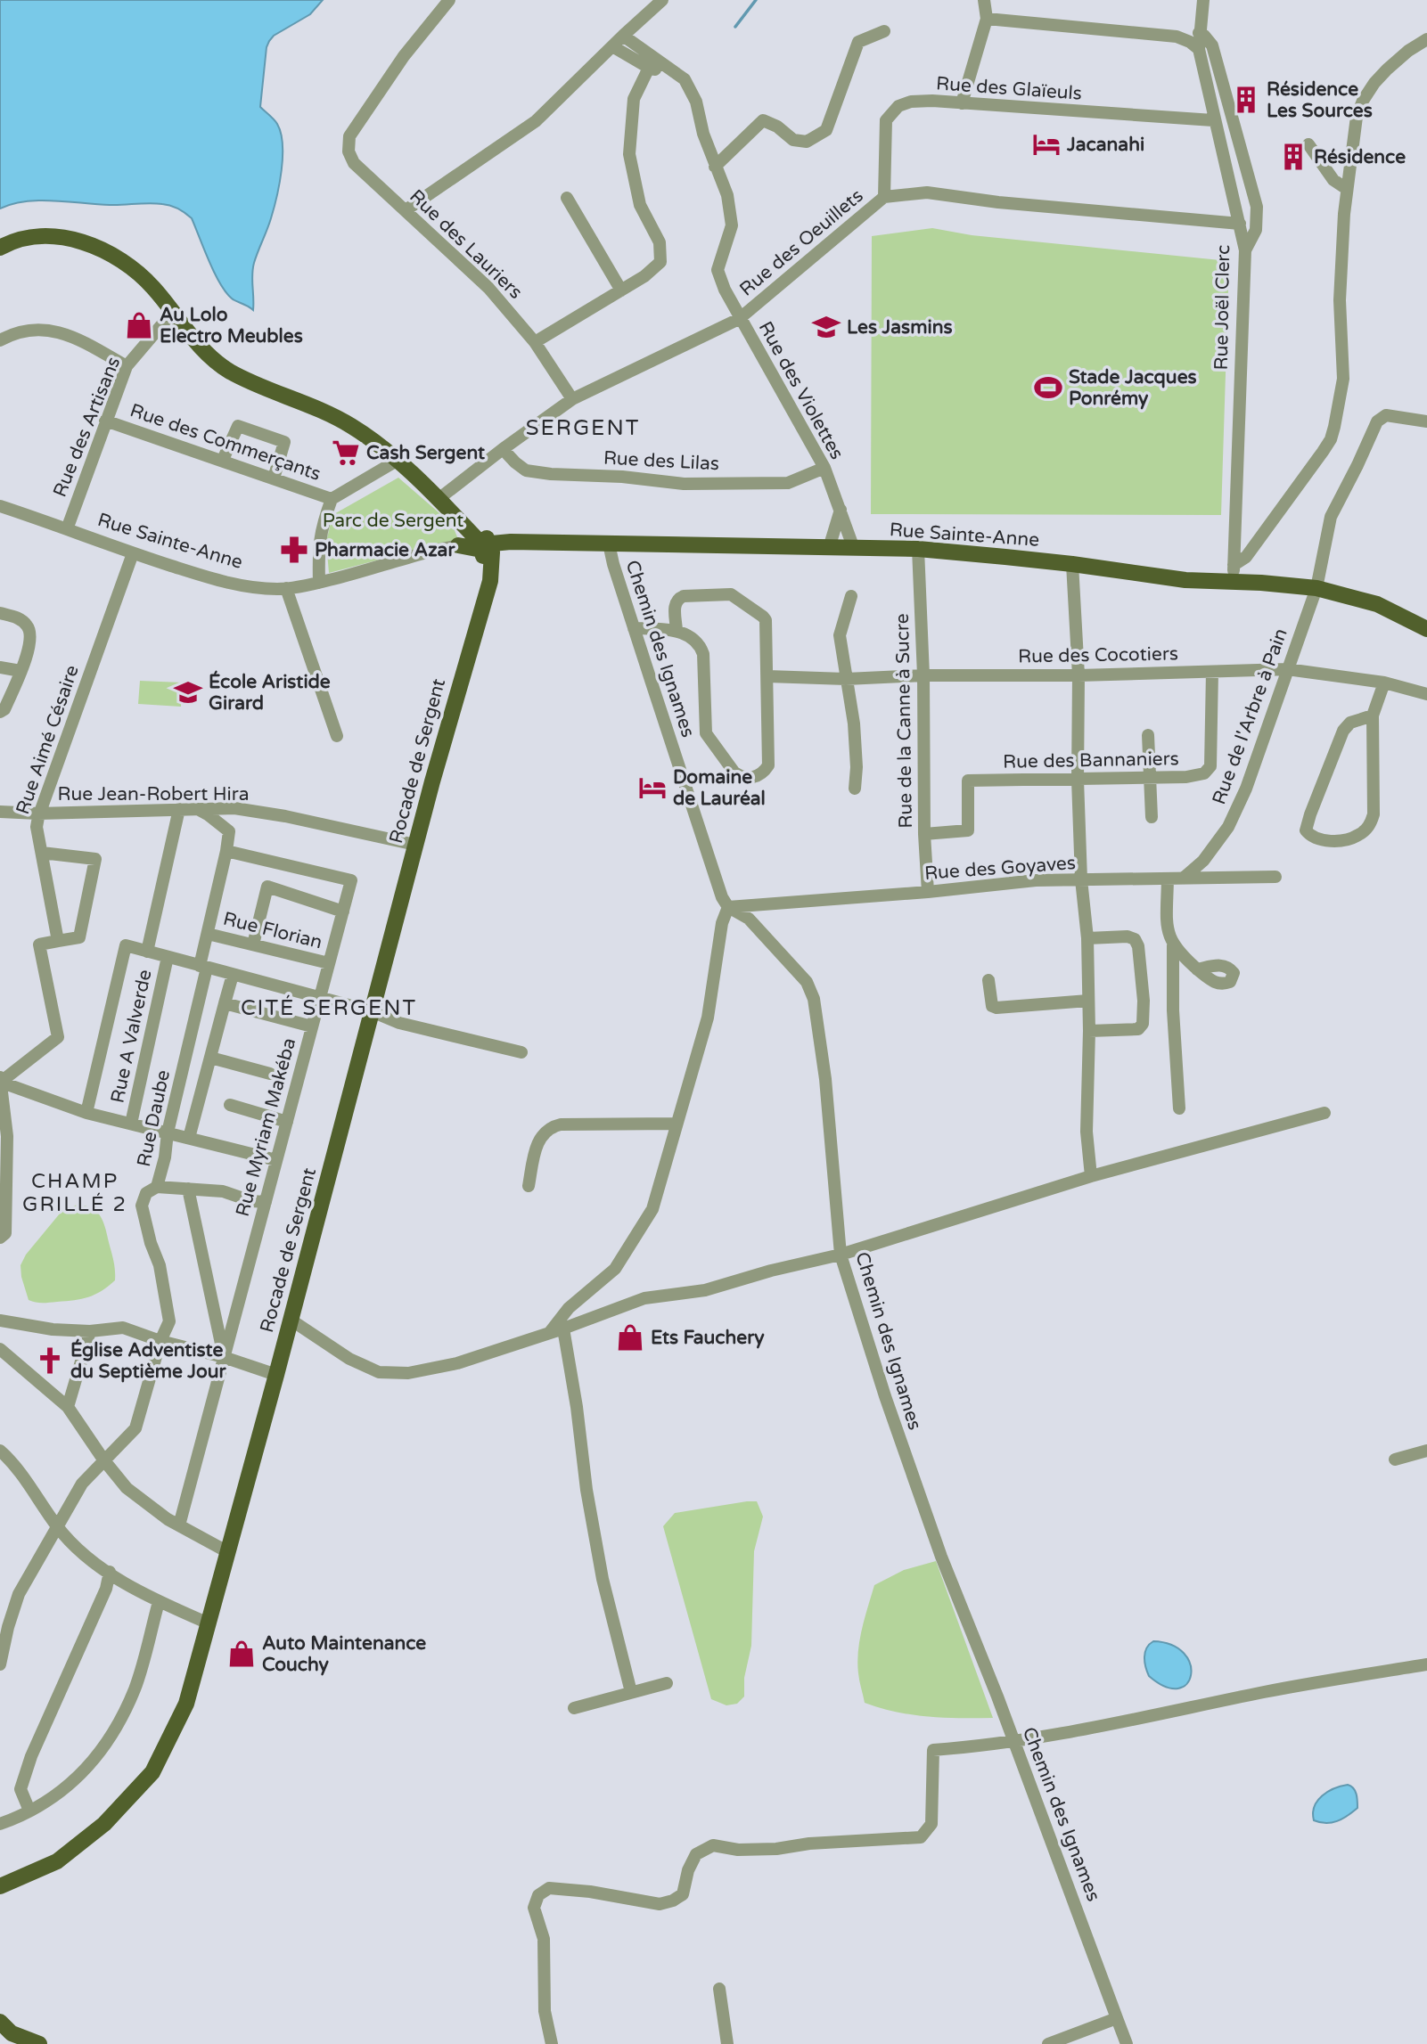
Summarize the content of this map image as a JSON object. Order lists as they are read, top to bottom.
{
  "streets": {
    "main road": ["Rue Sainte-Anne", "Rocade de Sergent"],
    "street": [
      "Rue des Glaïeuls",
      "Rue des Oeuillets",
      "Rue des Lauriers",
      "Rue Joël Clerc",
      "Rue des Violettes",
      "Rue des Artisans",
      "Rue des Commerçants",
      "Rue des Lilas",
      "Chemin des Ignames",
      "Rue des Cocotiers",
      "Rue de l'Arbre à Pain",
      "Rue de la Canne à Sucre",
      "Rue Aimé Césaire",
      "Rue des Bannaniers",
      "Rue Jean-Robert Hira",
      "Rue des Goyaves",
      "Rue Florian",
      "Rue A Valverde",
      "Rue Daube",
      "Rue Myriam Makéba"
    ]
  },
  "crossings": [
    ["Rue des Glaïeuls", "Rue des Oeuillets"],
    ["Rue des Glaïeuls", "Rue Joël Clerc"],
    ["Rue des Oeuillets", "Rue des Lauriers"],
    ["Rue des Oeuillets", "Rue Joël Clerc"],
    ["Rue des Oeuillets", "Rue des Violettes"],
    ["Rue des Oeuillets", "Rue des Lilas"],
    ["Rue Joël Clerc", "Rue Sainte-Anne"],
    ["Rue des Violettes", "Rue des Lilas"],
    ["Rue des Violettes", "Rue Sainte-Anne"],
    ["Rue des Artisans", "Rue des Commerçants"],
    ["Rue des Artisans", "Rue Sainte-Anne"],
    ["Rue Sainte-Anne", "Chemin des Ignames"],
    ["Rue Sainte-Anne", "Rue de l'Arbre à Pain"],
    ["Rue Sainte-Anne", "Rue de la Canne à Sucre"],
    ["Rue Sainte-Anne", "Rue Aimé Césaire"],
    ["Rue Sainte-Anne", "Rocade de Sergent"],
    ["Chemin des Ignames", "Rue des Goyaves"],
    ["Rue des Cocotiers", "Rue de l'Arbre à Pain"],
    ["Rue des Cocotiers", "Rue de la Canne à Sucre"],
    ["Rue des Cocotiers", "Rue des Bannaniers"],
    ["Rue de l'Arbre à Pain", "Rue des Goyaves"],
    ["Rue de la Canne à Sucre", "Rue des Bannaniers"],
    ["Rue de la Canne à Sucre", "Rue des Goyaves"],
    ["Rue Aimé Césaire", "Rue Jean-Robert Hira"],
    ["Rocade de Sergent", "Rue Jean-Robert Hira"],
    ["Rue Florian", "Rue Daube"],
    ["Rue Florian", "Rue Myriam Makéba"],
    ["Rue Daube", "Rue Myriam Makéba"]
  ],
  "districts": ["SERGENT", "CITÉ SERGENT", "CHAMP GRILLÉ 2"],
  "parks": ["Parc de Sergent"],
  "places": {
    "building": ["Résidence Les Sources", "Résidence"],
    "hotel": ["Jacanahi", "Domaine de Lauréal"],
    "shop": ["Au Lolo Electro Meubles", "Ets Fauchery", "Auto Maintenance Couchy"],
    "school or university": ["Les Jasmins", "École Aristide Girard"],
    "sports": ["Stade Jacques Ponrémy"],
    "supermarket": ["Cash Sergent"],
    "pharmacy": ["Pharmacie Azar"],
    "church": ["Église Adventiste du Septième Jour"]
  }
}
